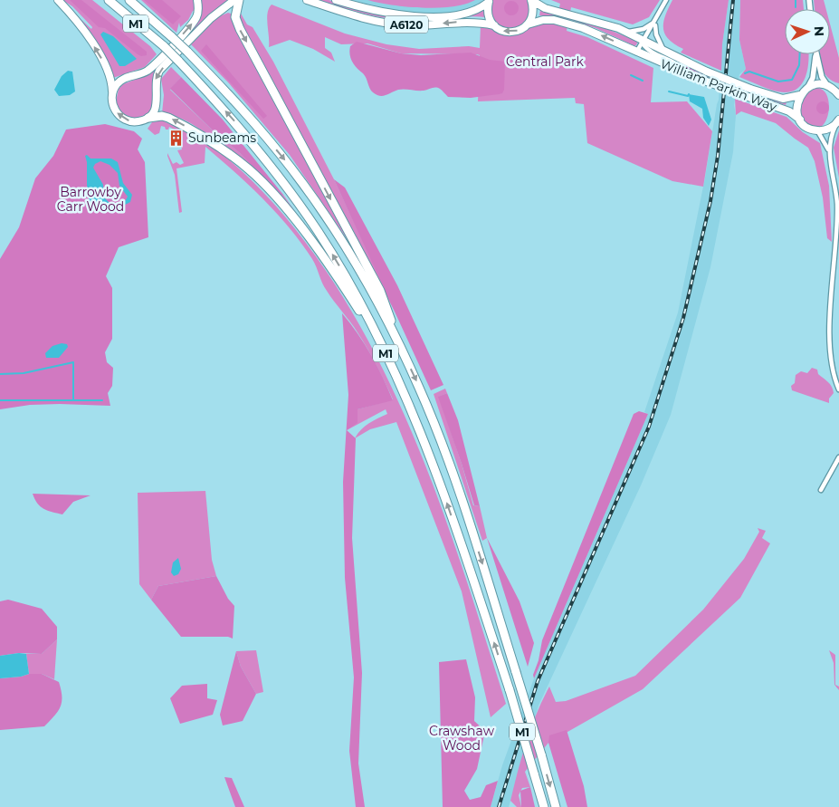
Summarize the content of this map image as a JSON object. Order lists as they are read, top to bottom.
{
  "streets": {
    "highway": ["M1", "A6120", "William Parkin Way"]
  },
  "crossings": [
    ["A6120", "William Parkin Way"]
  ],
  "parks": ["Central Park", "Barrowby Carr Wood", "Crawshaw Wood"],
  "places": {
    "building": ["Sunbeams"]
  },
  "north": "right"
}
